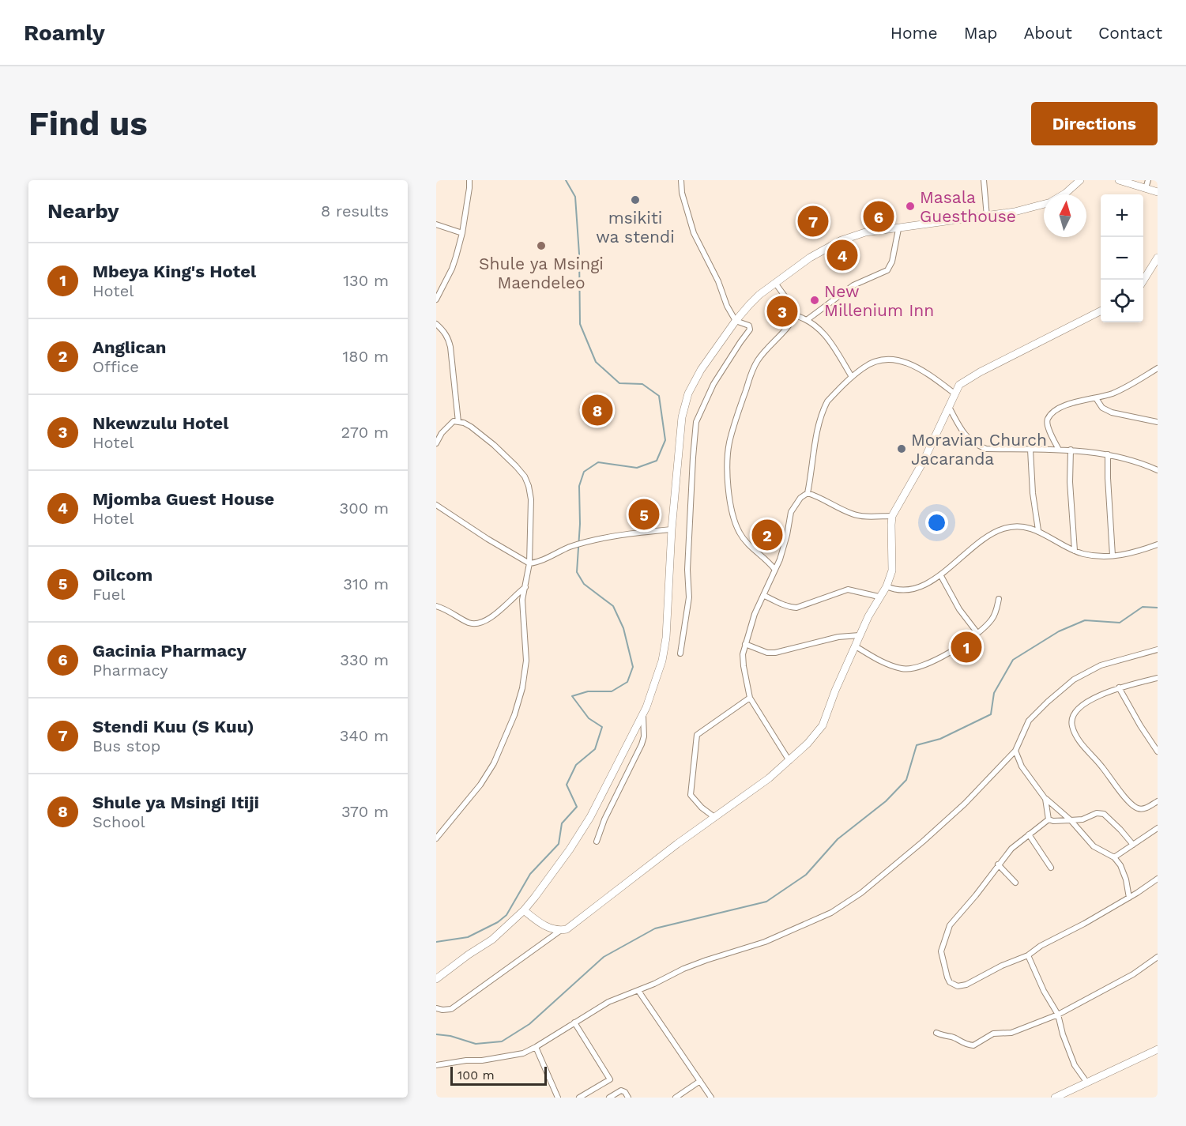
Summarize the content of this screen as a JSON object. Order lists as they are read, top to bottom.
{
  "places": [
    "msikiti wa stendi",
    "Masala Guesthouse",
    "Shule ya Msingi Maendeleo",
    "New Millenium Inn",
    "Moravian Church Jacaranda"
  ],
  "scale_bar": "100 m",
  "north": "top",
  "page": {
    "header": "Roamly",
    "nav": [
      "Home",
      "Map",
      "About",
      "Contact"
    ],
    "buttons": "Directions",
    "title": "Find us",
    "heading": ["Nearby", "8 results"],
    "map_buttons": ["+", "−"],
    "pins": [
      "6",
      "7",
      "4",
      "3",
      "8",
      "5",
      "2",
      "1"
    ],
    "list": [
      {
        "mark": "1",
        "name": "Mbeya King's Hotel",
        "note": "Hotel",
        "value": "130 m"
      },
      {
        "mark": "2",
        "name": "Anglican",
        "note": "Office",
        "value": "180 m"
      },
      {
        "mark": "3",
        "name": "Nkewzulu Hotel",
        "note": "Hotel",
        "value": "270 m"
      },
      {
        "mark": "4",
        "name": "Mjomba Guest House",
        "note": "Hotel",
        "value": "300 m"
      },
      {
        "mark": "5",
        "name": "Oilcom",
        "note": "Fuel",
        "value": "310 m"
      },
      {
        "mark": "6",
        "name": "Gacinia Pharmacy",
        "note": "Pharmacy",
        "value": "330 m"
      },
      {
        "mark": "7",
        "name": "Stendi Kuu (S Kuu)",
        "note": "Bus stop",
        "value": "340 m"
      },
      {
        "mark": "8",
        "name": "Shule ya Msingi Itiji",
        "note": "School",
        "value": "370 m"
      }
    ],
    "scale": "100 m"
  }
}
